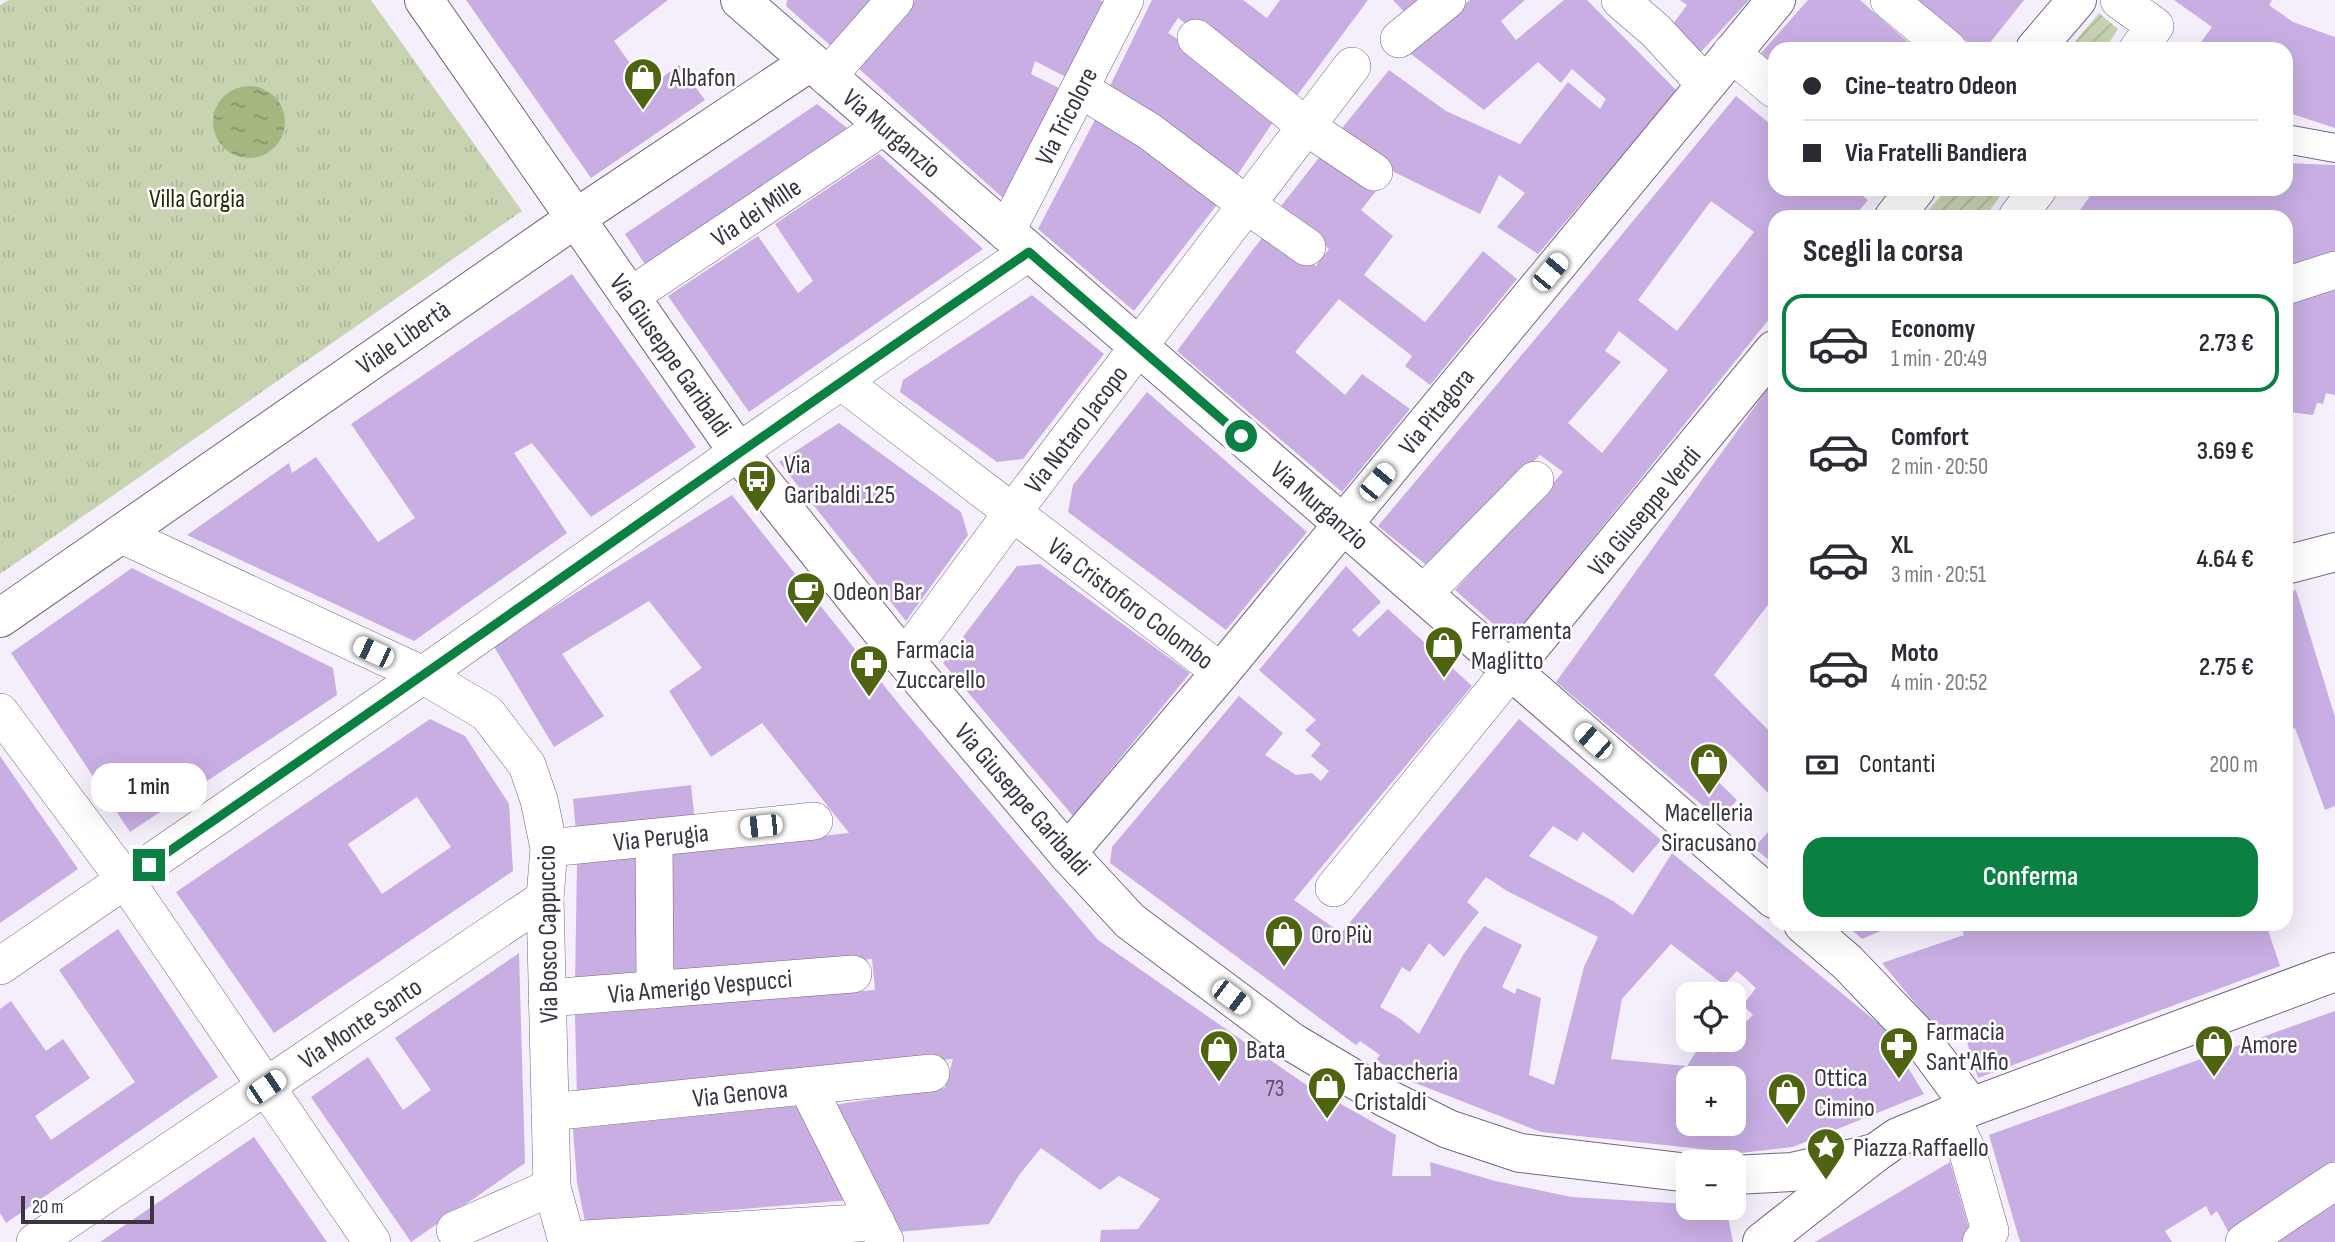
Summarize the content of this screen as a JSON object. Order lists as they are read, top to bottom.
{
  "streets": {
    "main road": [
      "Via Murganzio",
      "Viale Libertà",
      "Via Giuseppe Garibaldi",
      "Via Pitagora",
      "Via Giuseppe Verdi"
    ],
    "street": [
      "Via Tricolore",
      "Via dei Mille",
      "Via Notaro Jacopo",
      "Via Cristoforo Colombo",
      "Via Perugia",
      "Via Bosco Cappuccio",
      "Via Amerigo Vespucci",
      "Via Monte Santo",
      "Via Genova"
    ]
  },
  "crossings": [
    ["Via Tricolore", "Via Murganzio"],
    ["Via Murganzio", "Via dei Mille"],
    ["Via Murganzio", "Viale Libertà"],
    ["Via Murganzio", "Via Pitagora"],
    ["Via Murganzio", "Via Notaro Jacopo"],
    ["Via Murganzio", "Via Giuseppe Verdi"],
    ["Via dei Mille", "Via Giuseppe Garibaldi"],
    ["Viale Libertà", "Via Giuseppe Garibaldi"],
    ["Viale Libertà", "Via Bosco Cappuccio"],
    ["Via Giuseppe Garibaldi", "Via Pitagora"],
    ["Via Giuseppe Garibaldi", "Via Notaro Jacopo"],
    ["Via Pitagora", "Via Cristoforo Colombo"],
    ["Via Notaro Jacopo", "Via Cristoforo Colombo"],
    ["Via Perugia", "Via Bosco Cappuccio"],
    ["Via Bosco Cappuccio", "Via Amerigo Vespucci"],
    ["Via Bosco Cappuccio", "Via Monte Santo"],
    ["Via Bosco Cappuccio", "Via Genova"]
  ],
  "parks": ["Villa Gorgia"],
  "places": {
    "shop": [
      "Albafon",
      "Ferramenta Maglitto",
      "Macelleria Siracusano",
      "Oro Più",
      "Amore",
      "Bata",
      "Tabaccheria Cristaldi",
      "Ottica Cimino"
    ],
    "bus stop": ["Via Garibaldi 125"],
    "cafe": ["Odeon Bar"],
    "pharmacy": ["Farmacia Zuccarello", "Farmacia Sant'Alfio"],
    "place": ["Piazza Raffaello"]
  },
  "house_numbers": ["73"],
  "scale_bar": "20 m",
  "page": {
    "banner": ["Cine-teatro Odeon", "Via Fratelli Bandiera"],
    "heading": "Scegli la corsa",
    "list": [
      {
        "name": "Economy",
        "note": "1 min · 20:49",
        "value": "2.73 €"
      },
      {
        "name": "Comfort",
        "note": "2 min · 20:50",
        "value": "3.69 €"
      },
      {
        "name": "XL",
        "note": "3 min · 20:51",
        "value": "4.64 €"
      },
      {
        "name": "Moto",
        "note": "4 min · 20:52",
        "value": "2.75 €"
      }
    ],
    "pay": ["Contanti", "200 m"],
    "bubble": "1 min",
    "buttons": "Conferma",
    "map_buttons": ["+", "−"],
    "scale": "20 m"
  }
}
